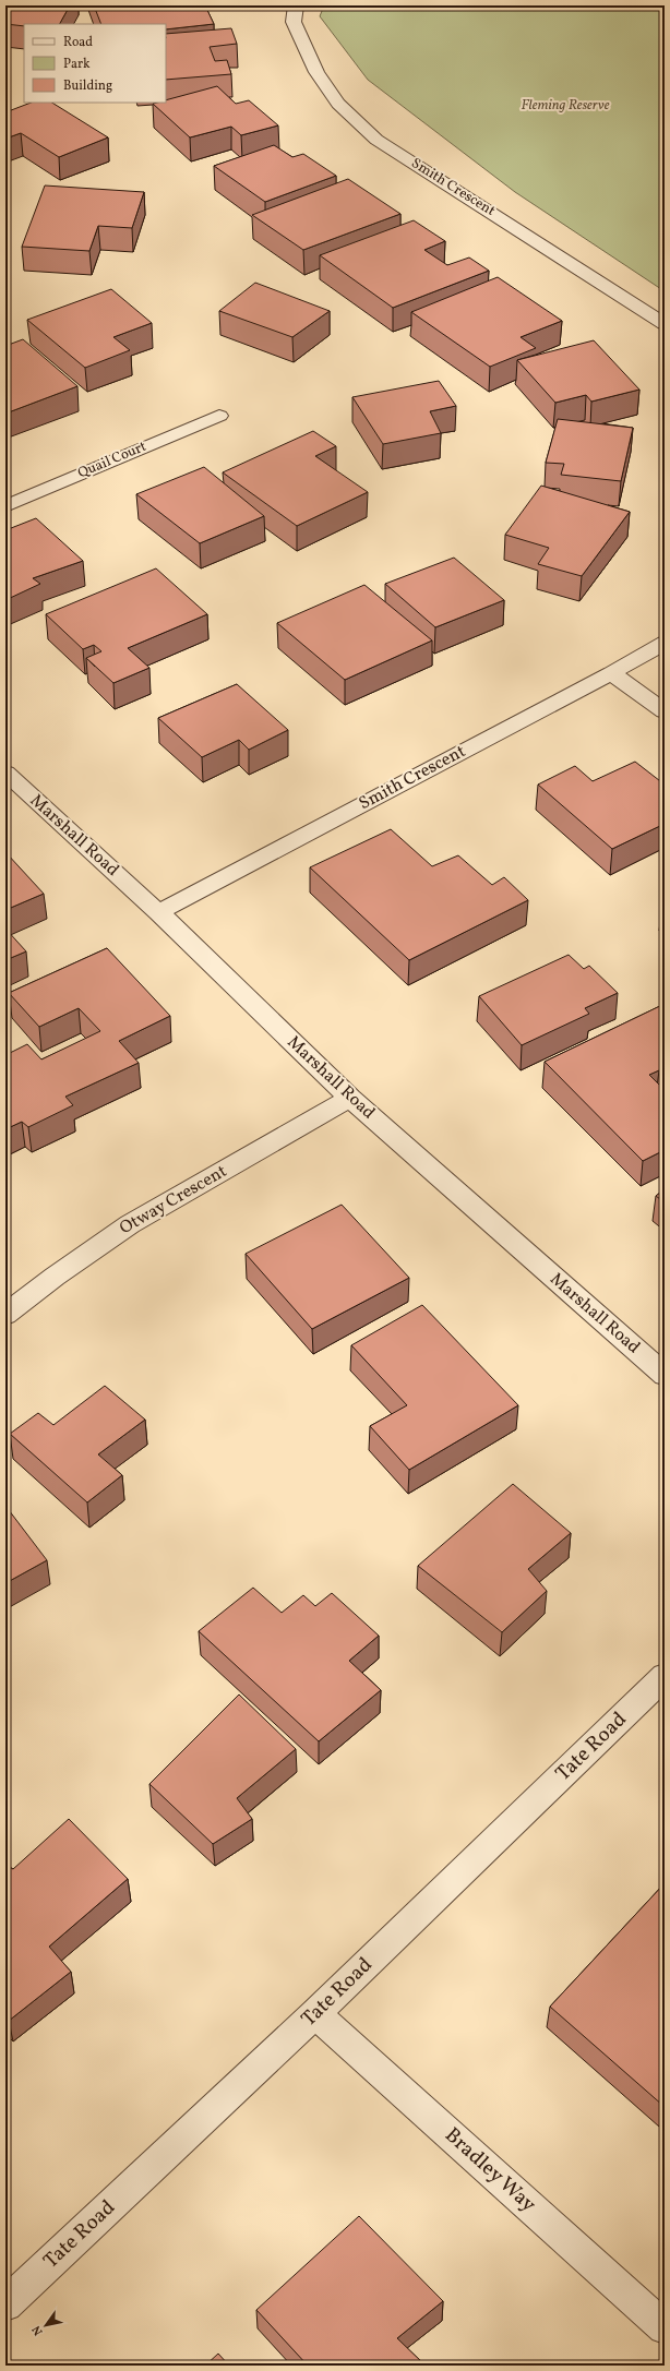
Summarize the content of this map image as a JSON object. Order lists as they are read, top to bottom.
{
  "streets": {
    "street": [
      "Smith Crescent",
      "Quail Court",
      "Marshall Road",
      "Otway Crescent",
      "Tate Road",
      "Bradley Way"
    ]
  },
  "crossings": [
    ["Smith Crescent", "Marshall Road"],
    ["Marshall Road", "Otway Crescent"],
    ["Tate Road", "Bradley Way"]
  ],
  "parks": ["Fleming Reserve"],
  "legend": ["Road", "Park", "Building"],
  "north": "bottom left"
}
